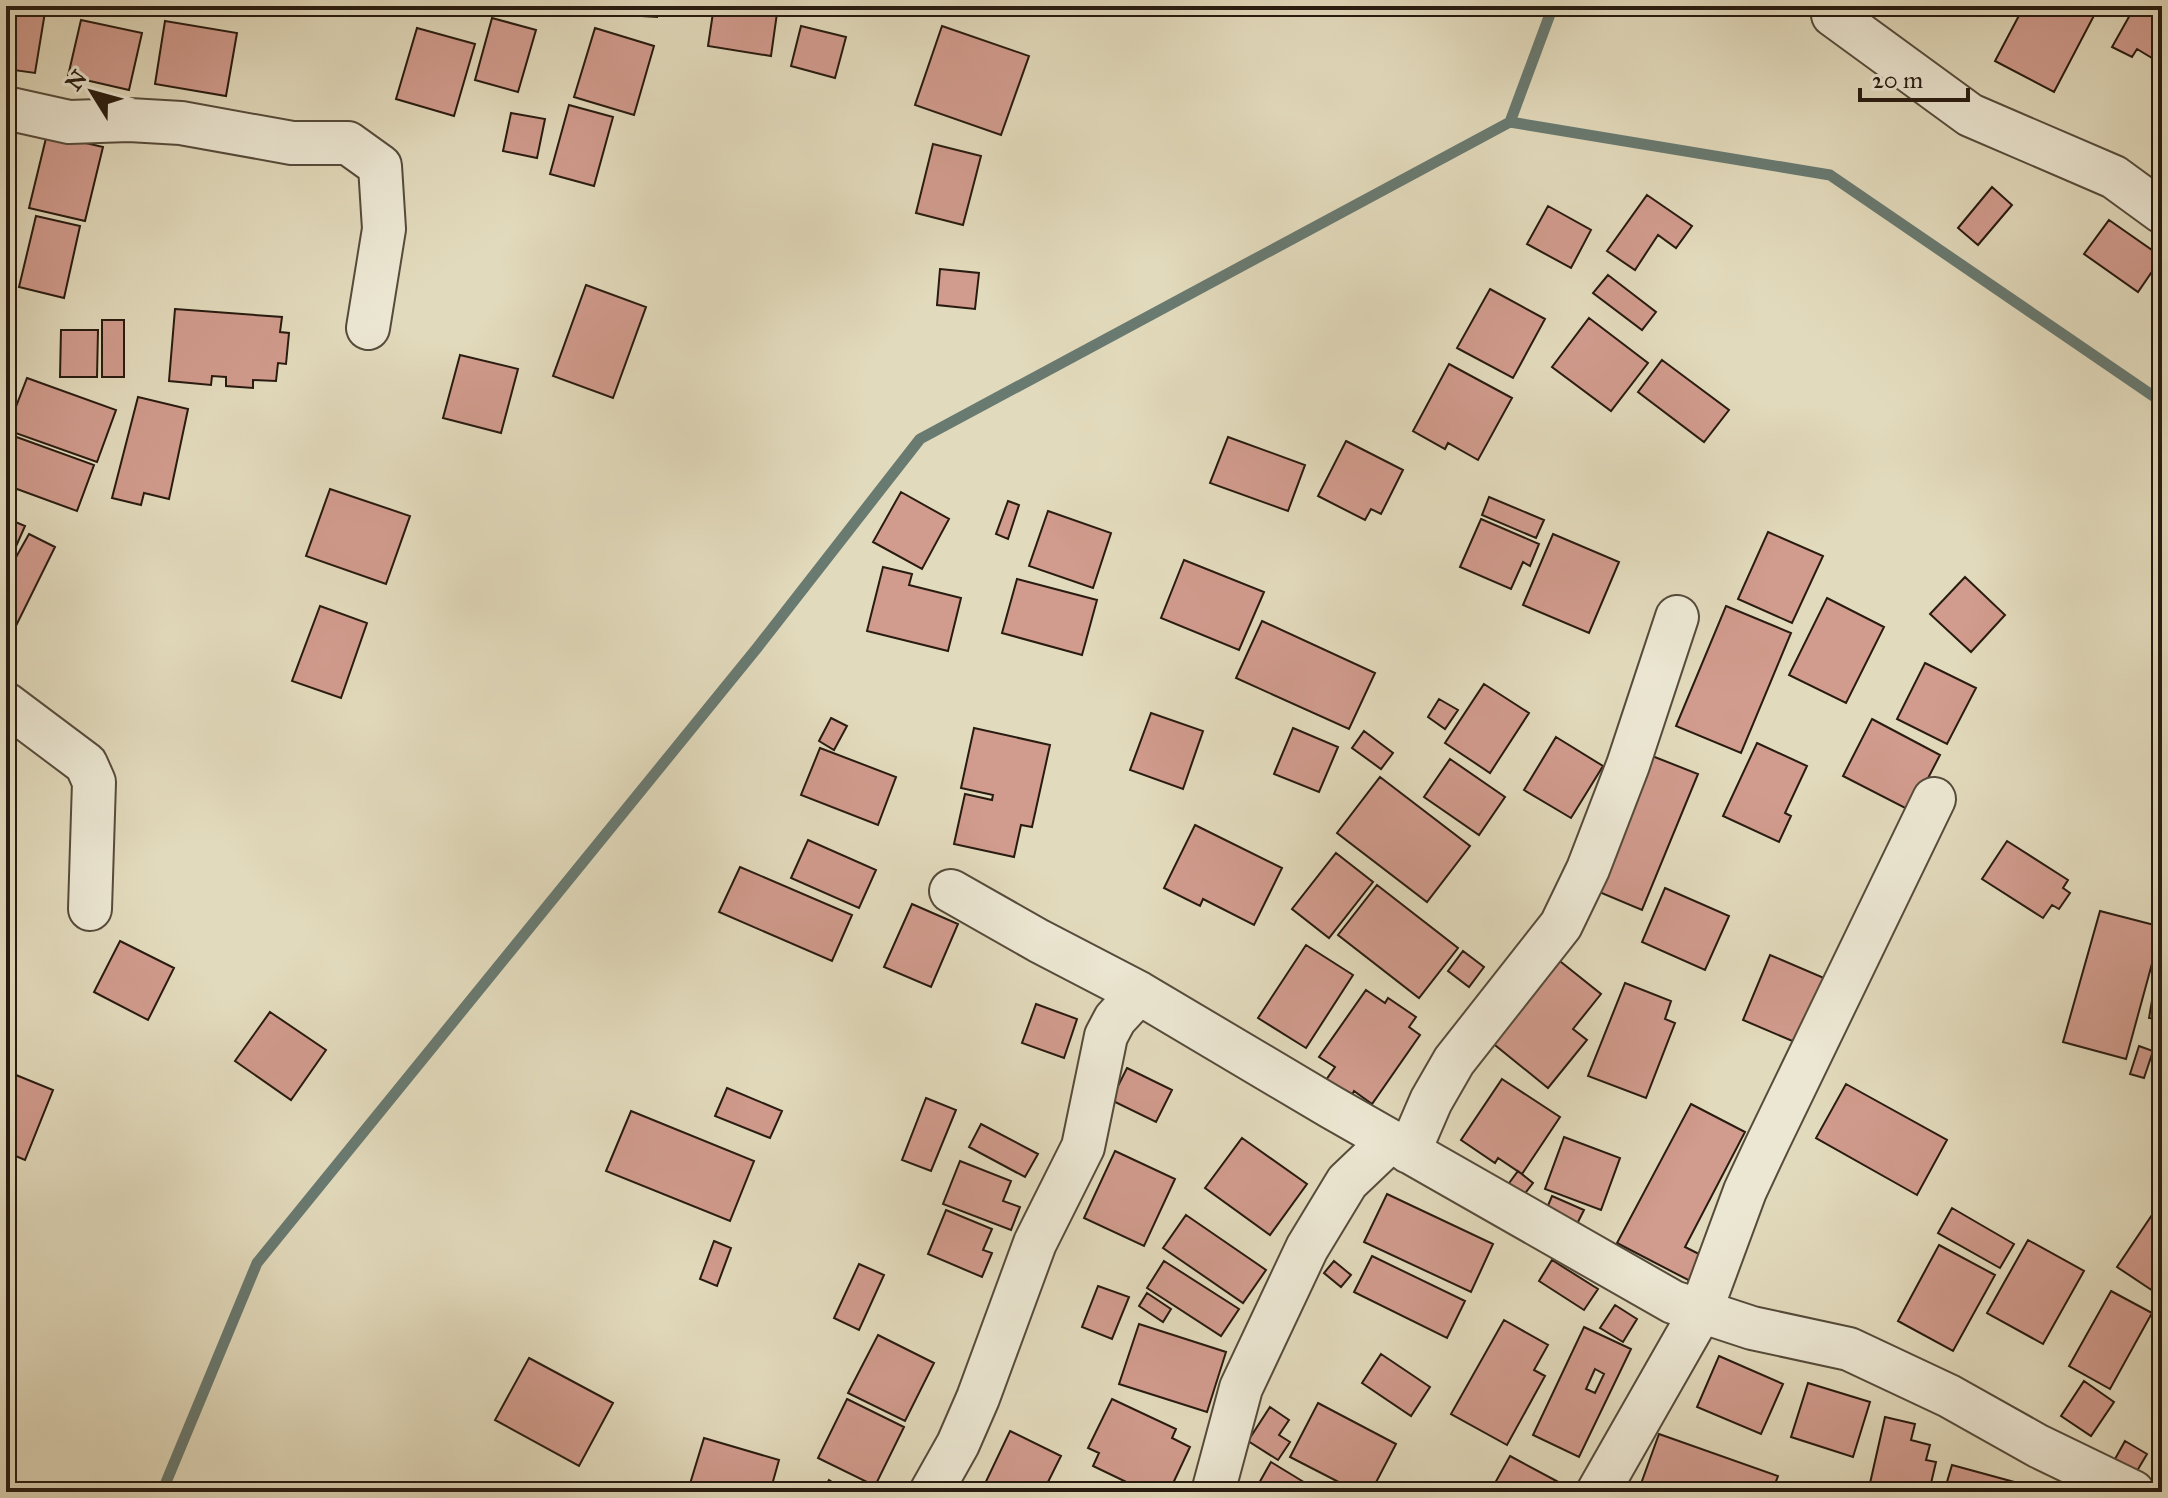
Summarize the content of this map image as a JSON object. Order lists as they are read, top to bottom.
{
  "scale_bar": "20 m",
  "north": "top left"
}
